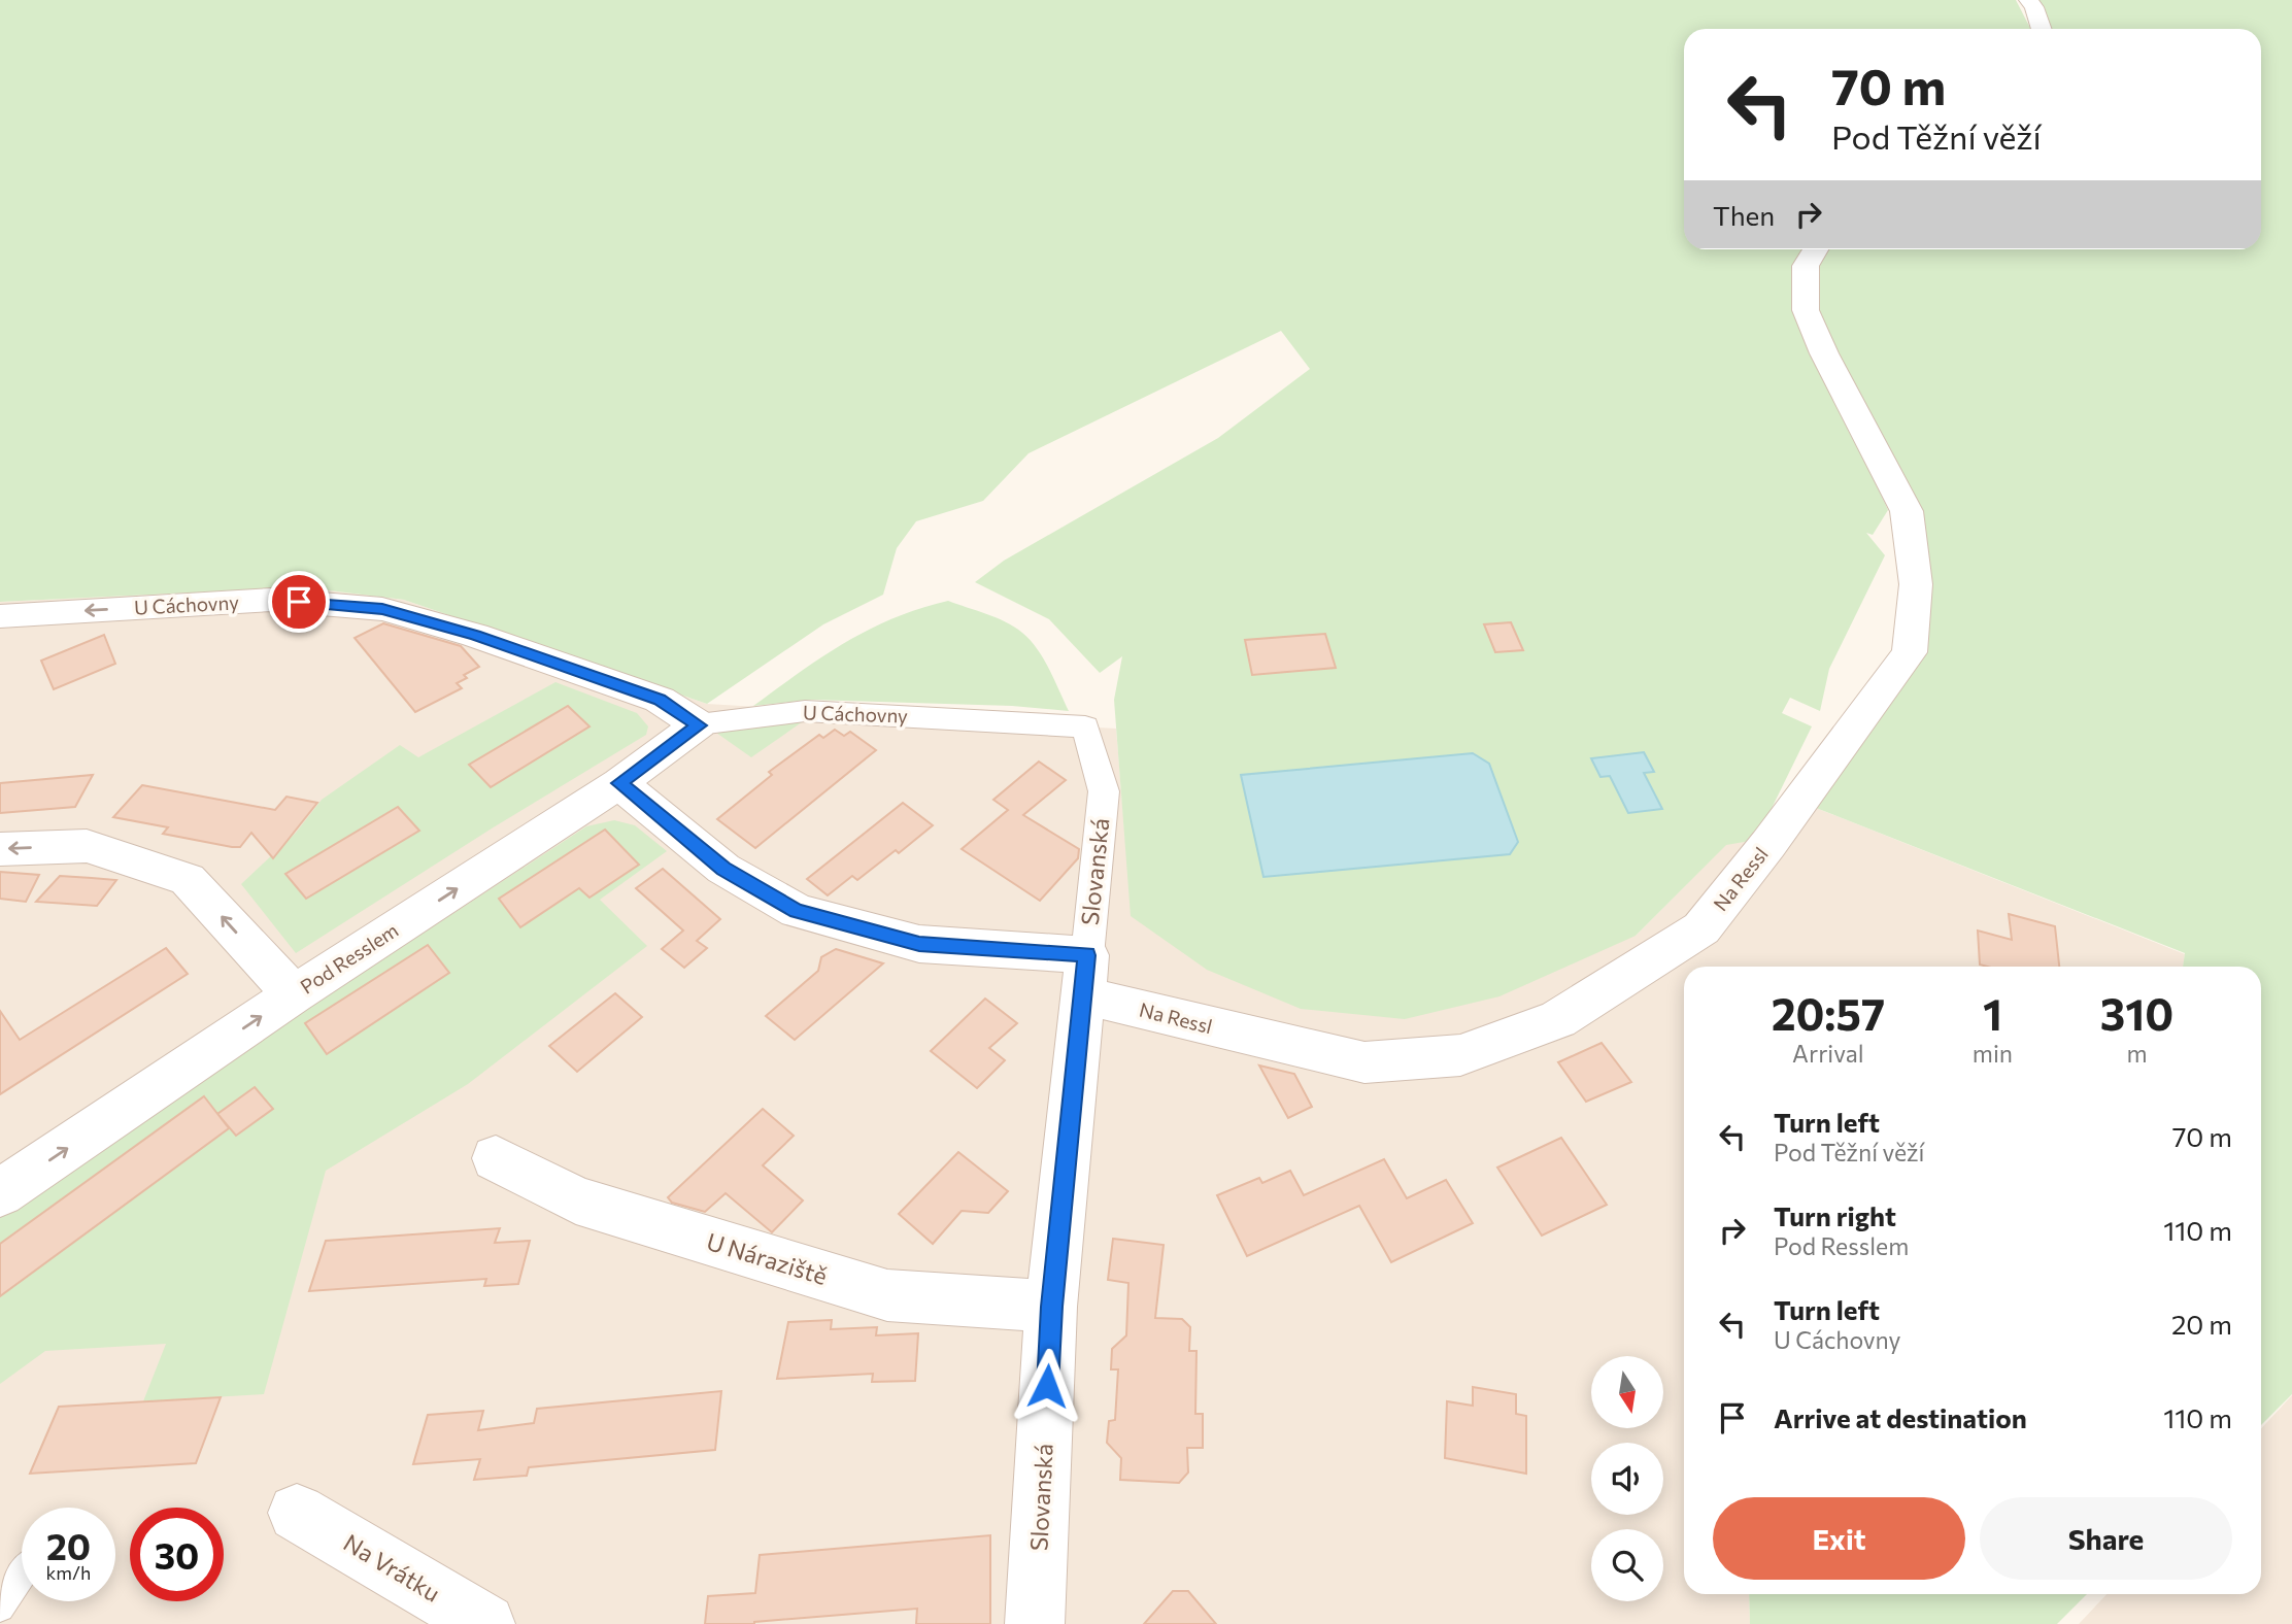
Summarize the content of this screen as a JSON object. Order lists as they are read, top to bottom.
{
  "streets": {
    "street": [
      "U Cáchovny",
      "Slovanská",
      "Na Ressl",
      "Pod Resslem",
      "U Náraziště",
      "Na Vrátku"
    ]
  },
  "crossings": [
    ["U Cáchovny", "Slovanská"],
    ["U Cáchovny", "Pod Resslem"],
    ["Slovanská", "Na Ressl"],
    ["Slovanská", "U Náraziště"],
    ["Na Ressl", "Pod Resslem"]
  ],
  "one_way": ["U Cáchovny", "Pod Resslem"],
  "north": "bottom",
  "page": {
    "turn": ["70 m", "Pod Těžní věží"],
    "then": "Then",
    "eta": [
      "20:57",
      "Arrival",
      "1",
      "min",
      "310",
      "m"
    ],
    "list": [
      {
        "name": "Turn left",
        "note": "Pod Těžní věží",
        "value": "70 m"
      },
      {
        "name": "Turn right",
        "note": "Pod Resslem",
        "value": "110 m"
      },
      {
        "name": "Turn left",
        "note": "U Cáchovny",
        "value": "20 m"
      },
      {
        "name": "Arrive at destination",
        "value": "110 m"
      }
    ],
    "buttons": ["Exit", "Share"],
    "speed": "20 km/h",
    "limit": "30"
  }
}
